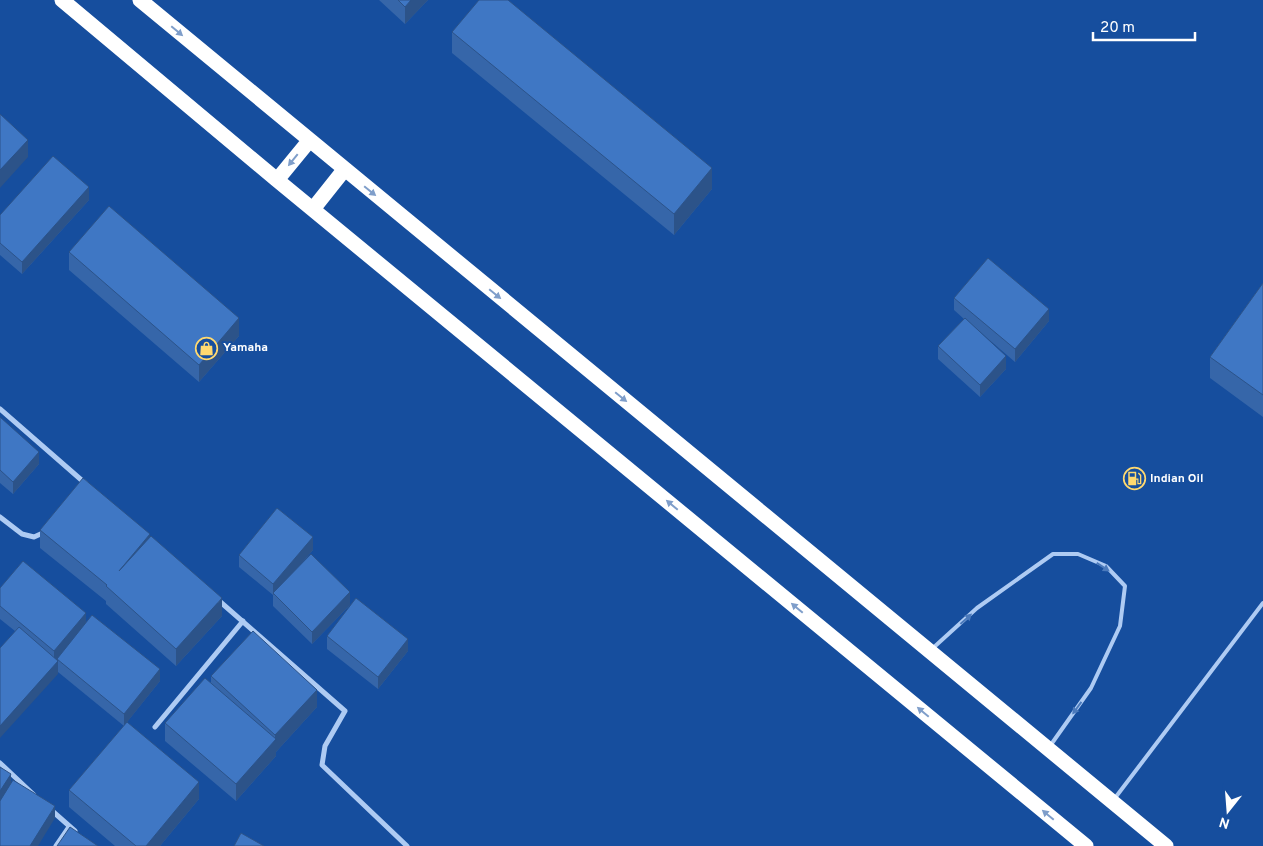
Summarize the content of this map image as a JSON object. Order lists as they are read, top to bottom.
{
  "places": {
    "shop": ["Yamaha"],
    "fuel station": ["Indian Oil"]
  },
  "scale_bar": "20 m",
  "north": "bottom"
}
